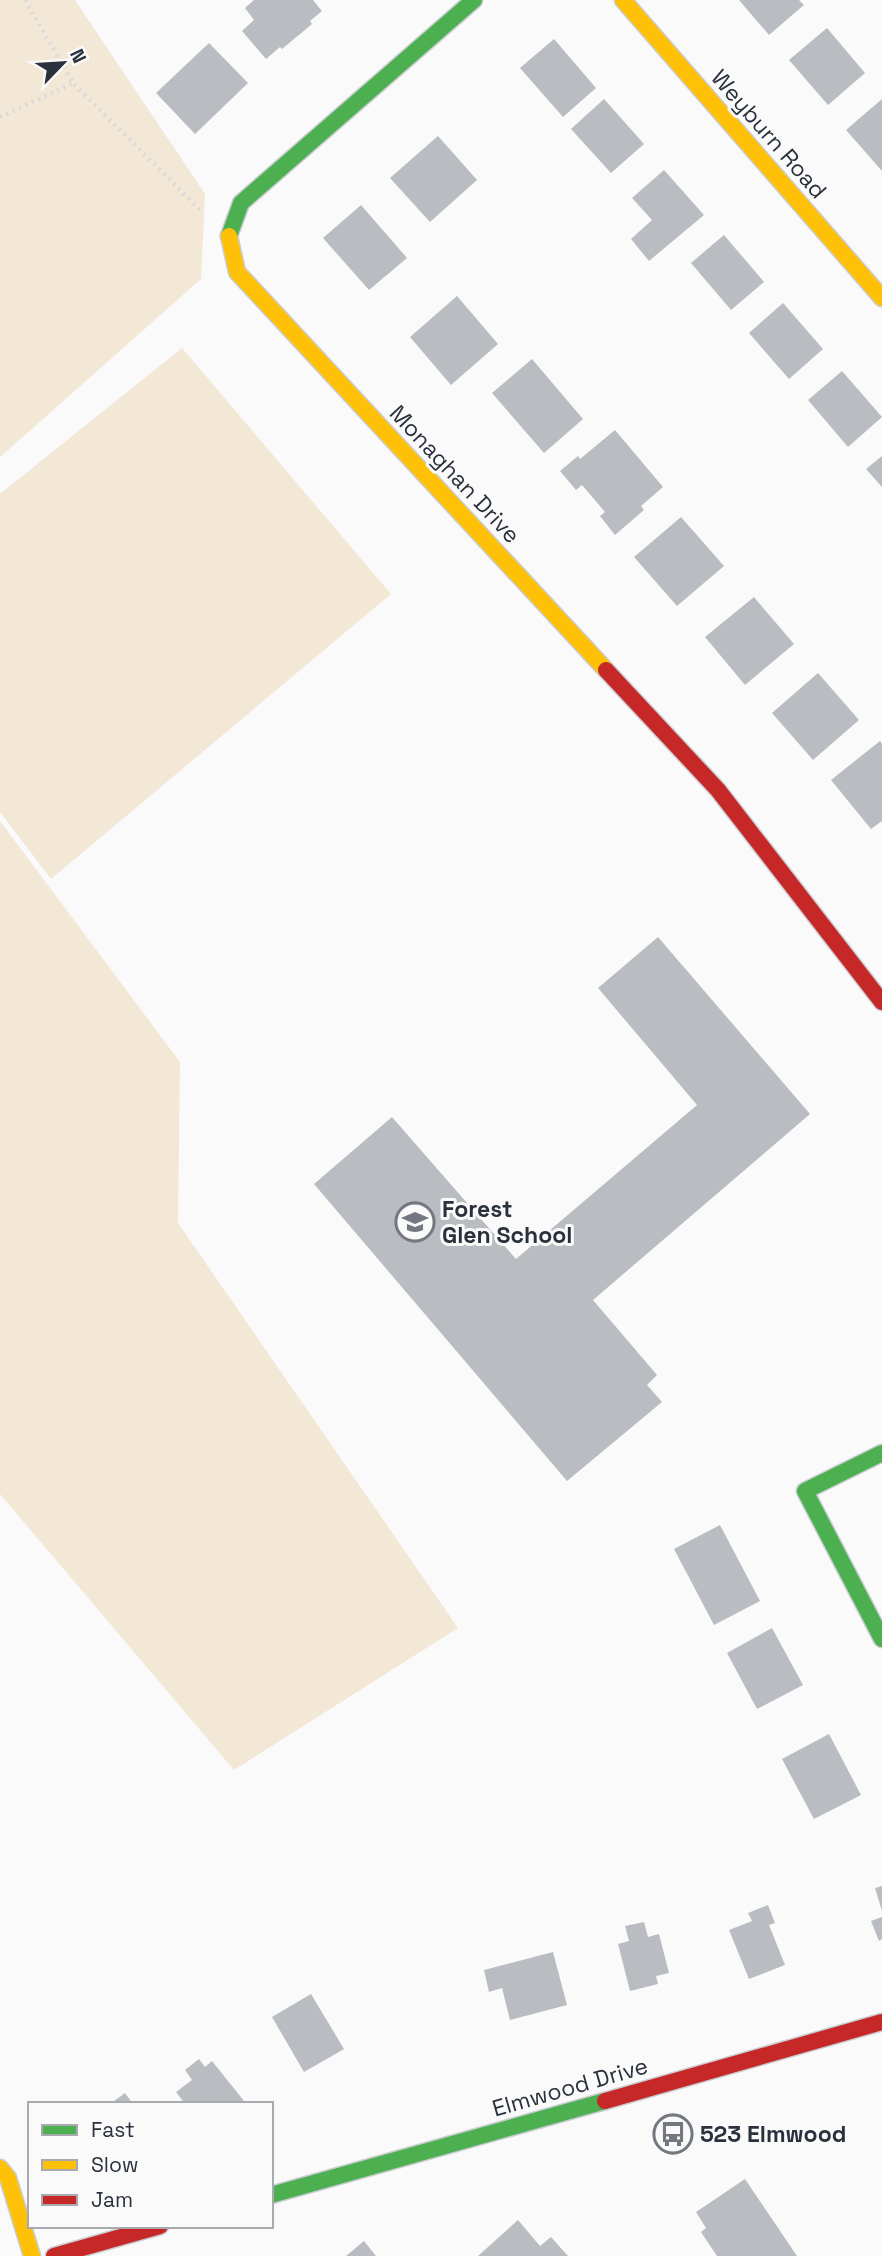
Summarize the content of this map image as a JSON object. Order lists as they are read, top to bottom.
{
  "streets": {
    "street": ["Weyburn Road", "Monaghan Drive", "Elmwood Drive"]
  },
  "places": {
    "school or university": ["Forest Glen School"],
    "bus stop": ["523 Elmwood"]
  },
  "legend": ["Fast", "Slow", "Jam"],
  "north": "top right"
}
